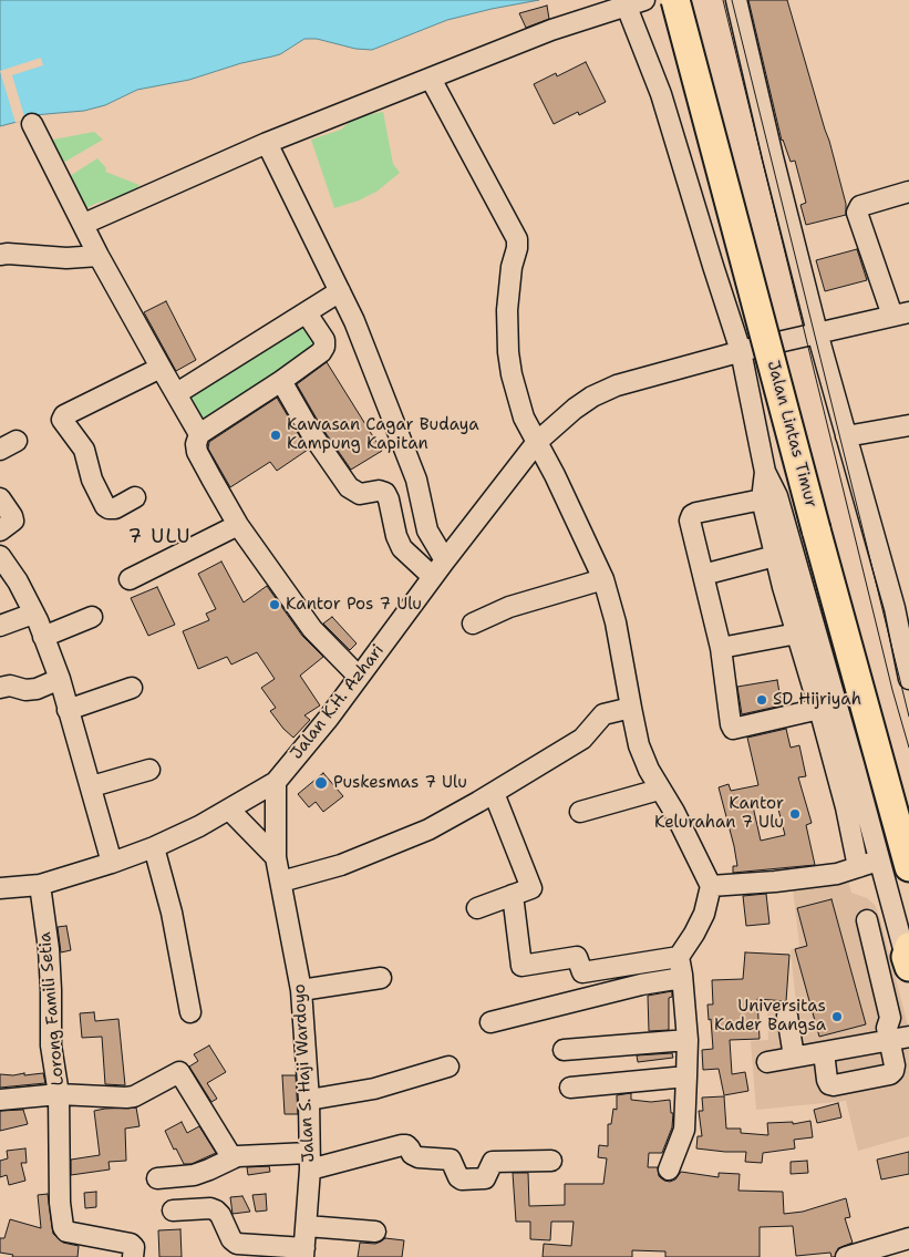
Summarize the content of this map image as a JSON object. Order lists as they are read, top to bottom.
{
  "streets": {
    "highway": ["Jalan Lintas Timur"],
    "street": ["Jalan K.H. Azhari", "Lorong Famili Setia", "Jalan S. Haji Wardoyo"]
  },
  "crossings": [
    ["Jalan K.H. Azhari", "Lorong Famili Setia"],
    ["Jalan K.H. Azhari", "Jalan S. Haji Wardoyo"]
  ],
  "districts": ["7 ULU"],
  "places": [
    "Kawasan Cagar Budaya Kampung Kapitan",
    "Kantor Pos 7 Ulu",
    "SD Hijriyah",
    "Puskesmas 7 Ulu",
    "Kantor Kelurahan 7 Ulu",
    "Universitas Kader Bangsa"
  ]
}
